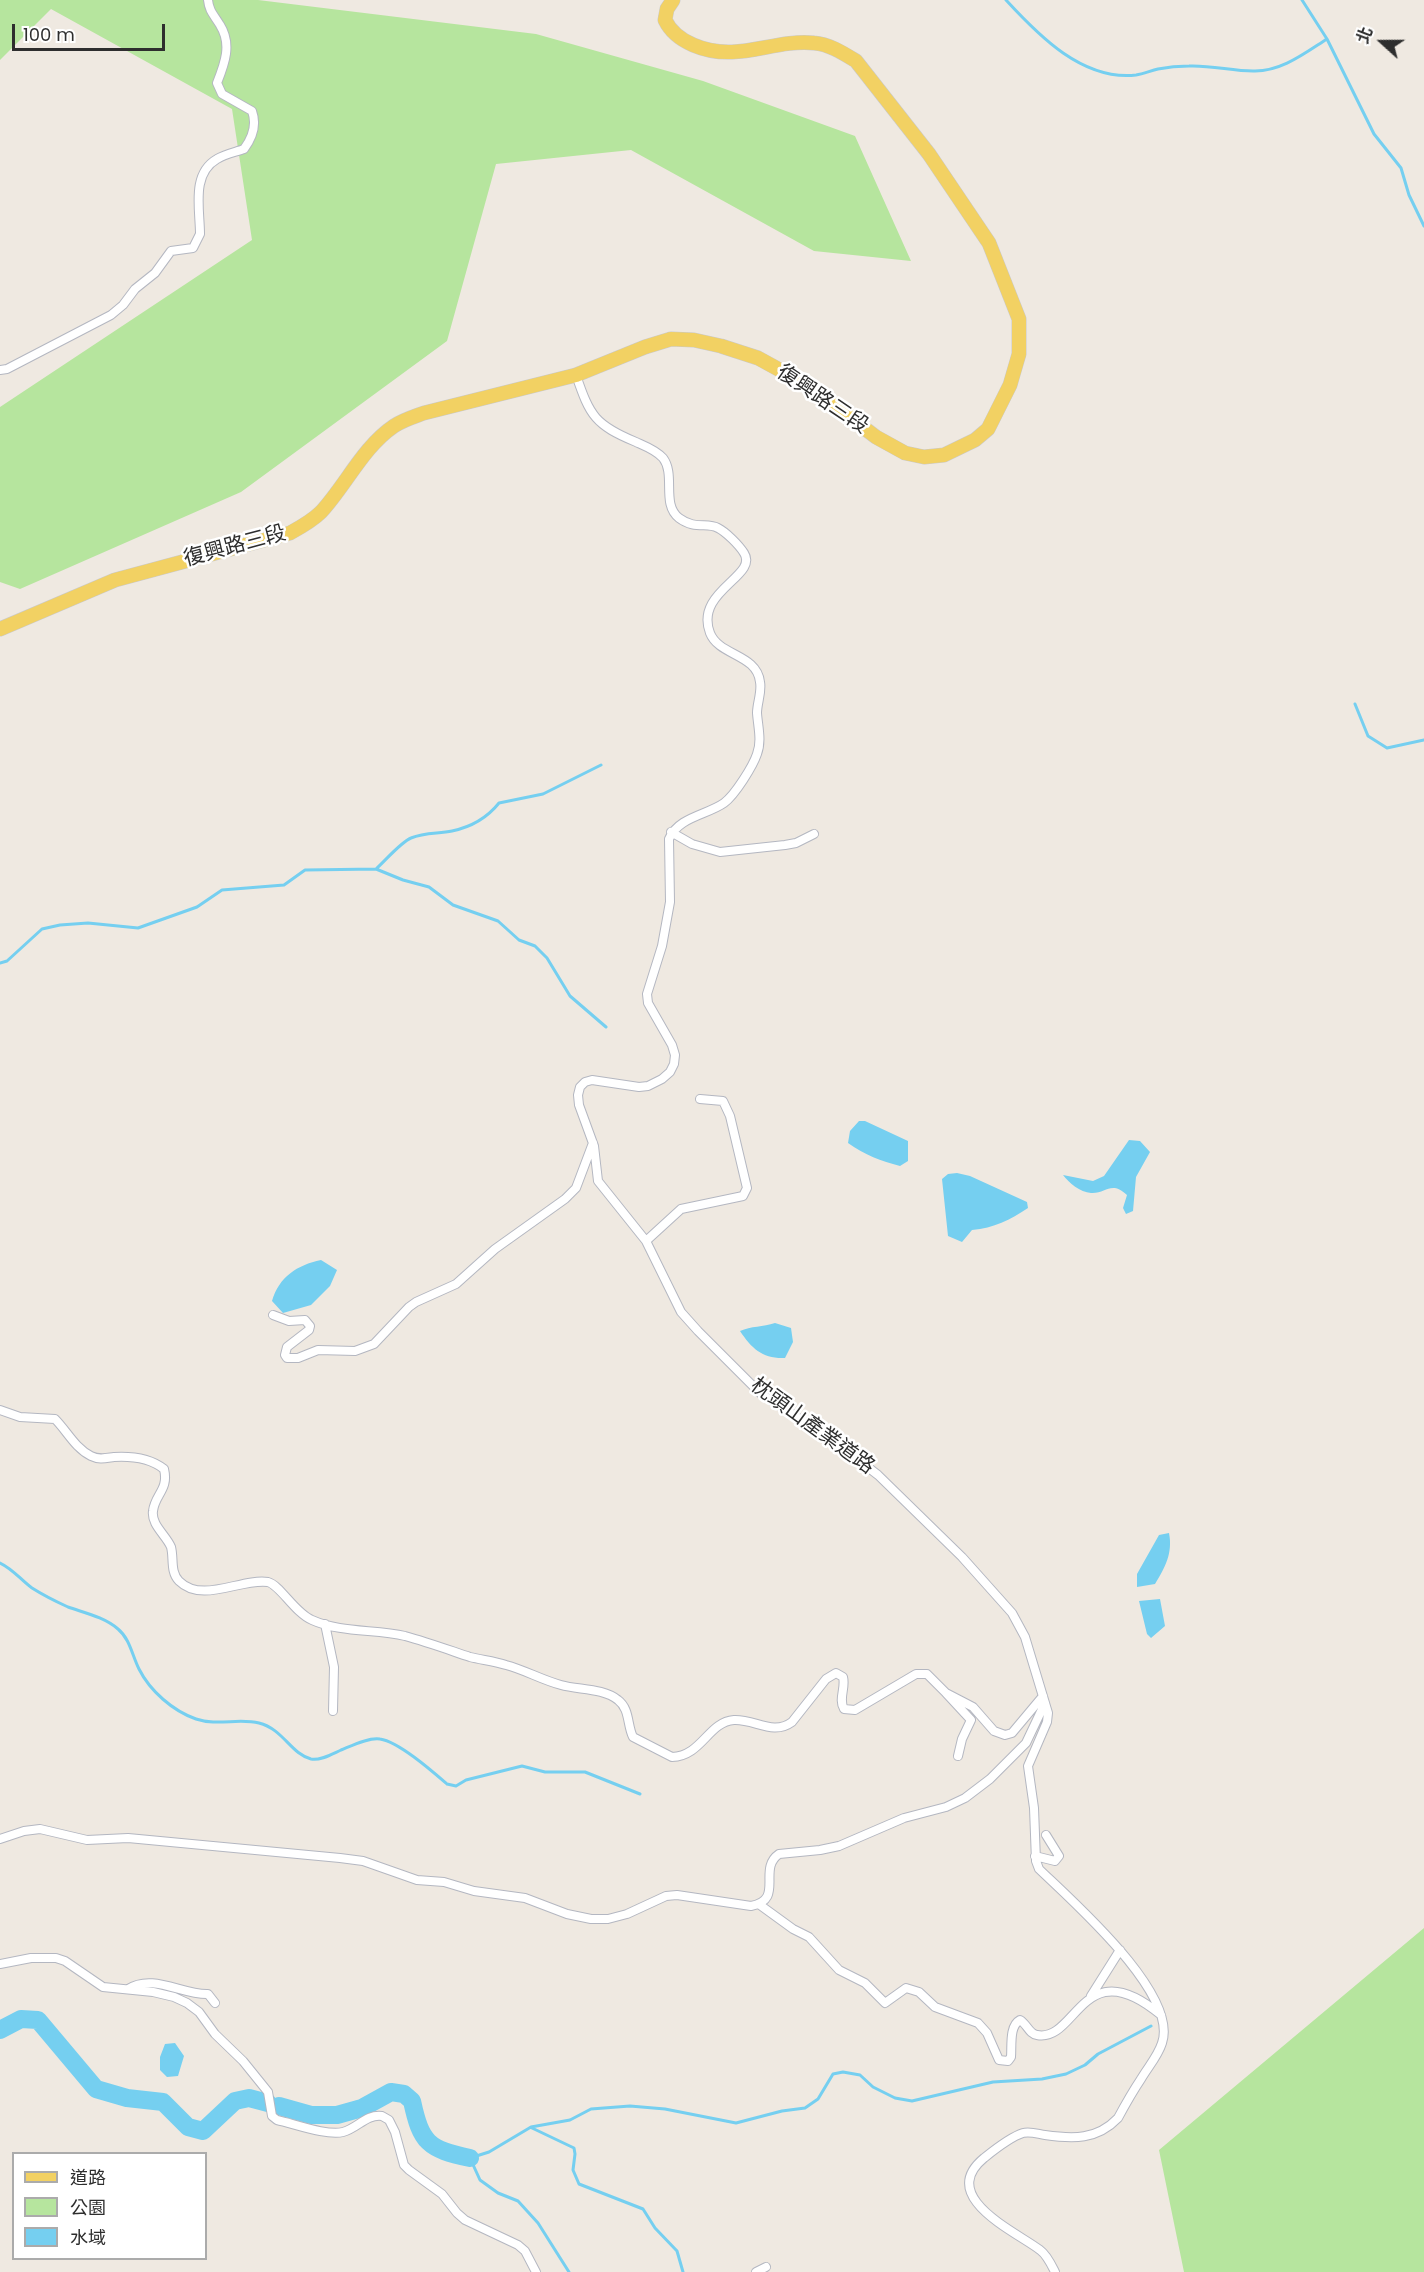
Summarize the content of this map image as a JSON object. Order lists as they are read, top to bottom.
{
  "streets": {
    "main road": ["復興路三段"],
    "street": ["枕頭山產業道路"]
  },
  "legend": ["道路", "公園", "水域"],
  "scale_bar": "100 m",
  "north": "left"
}
